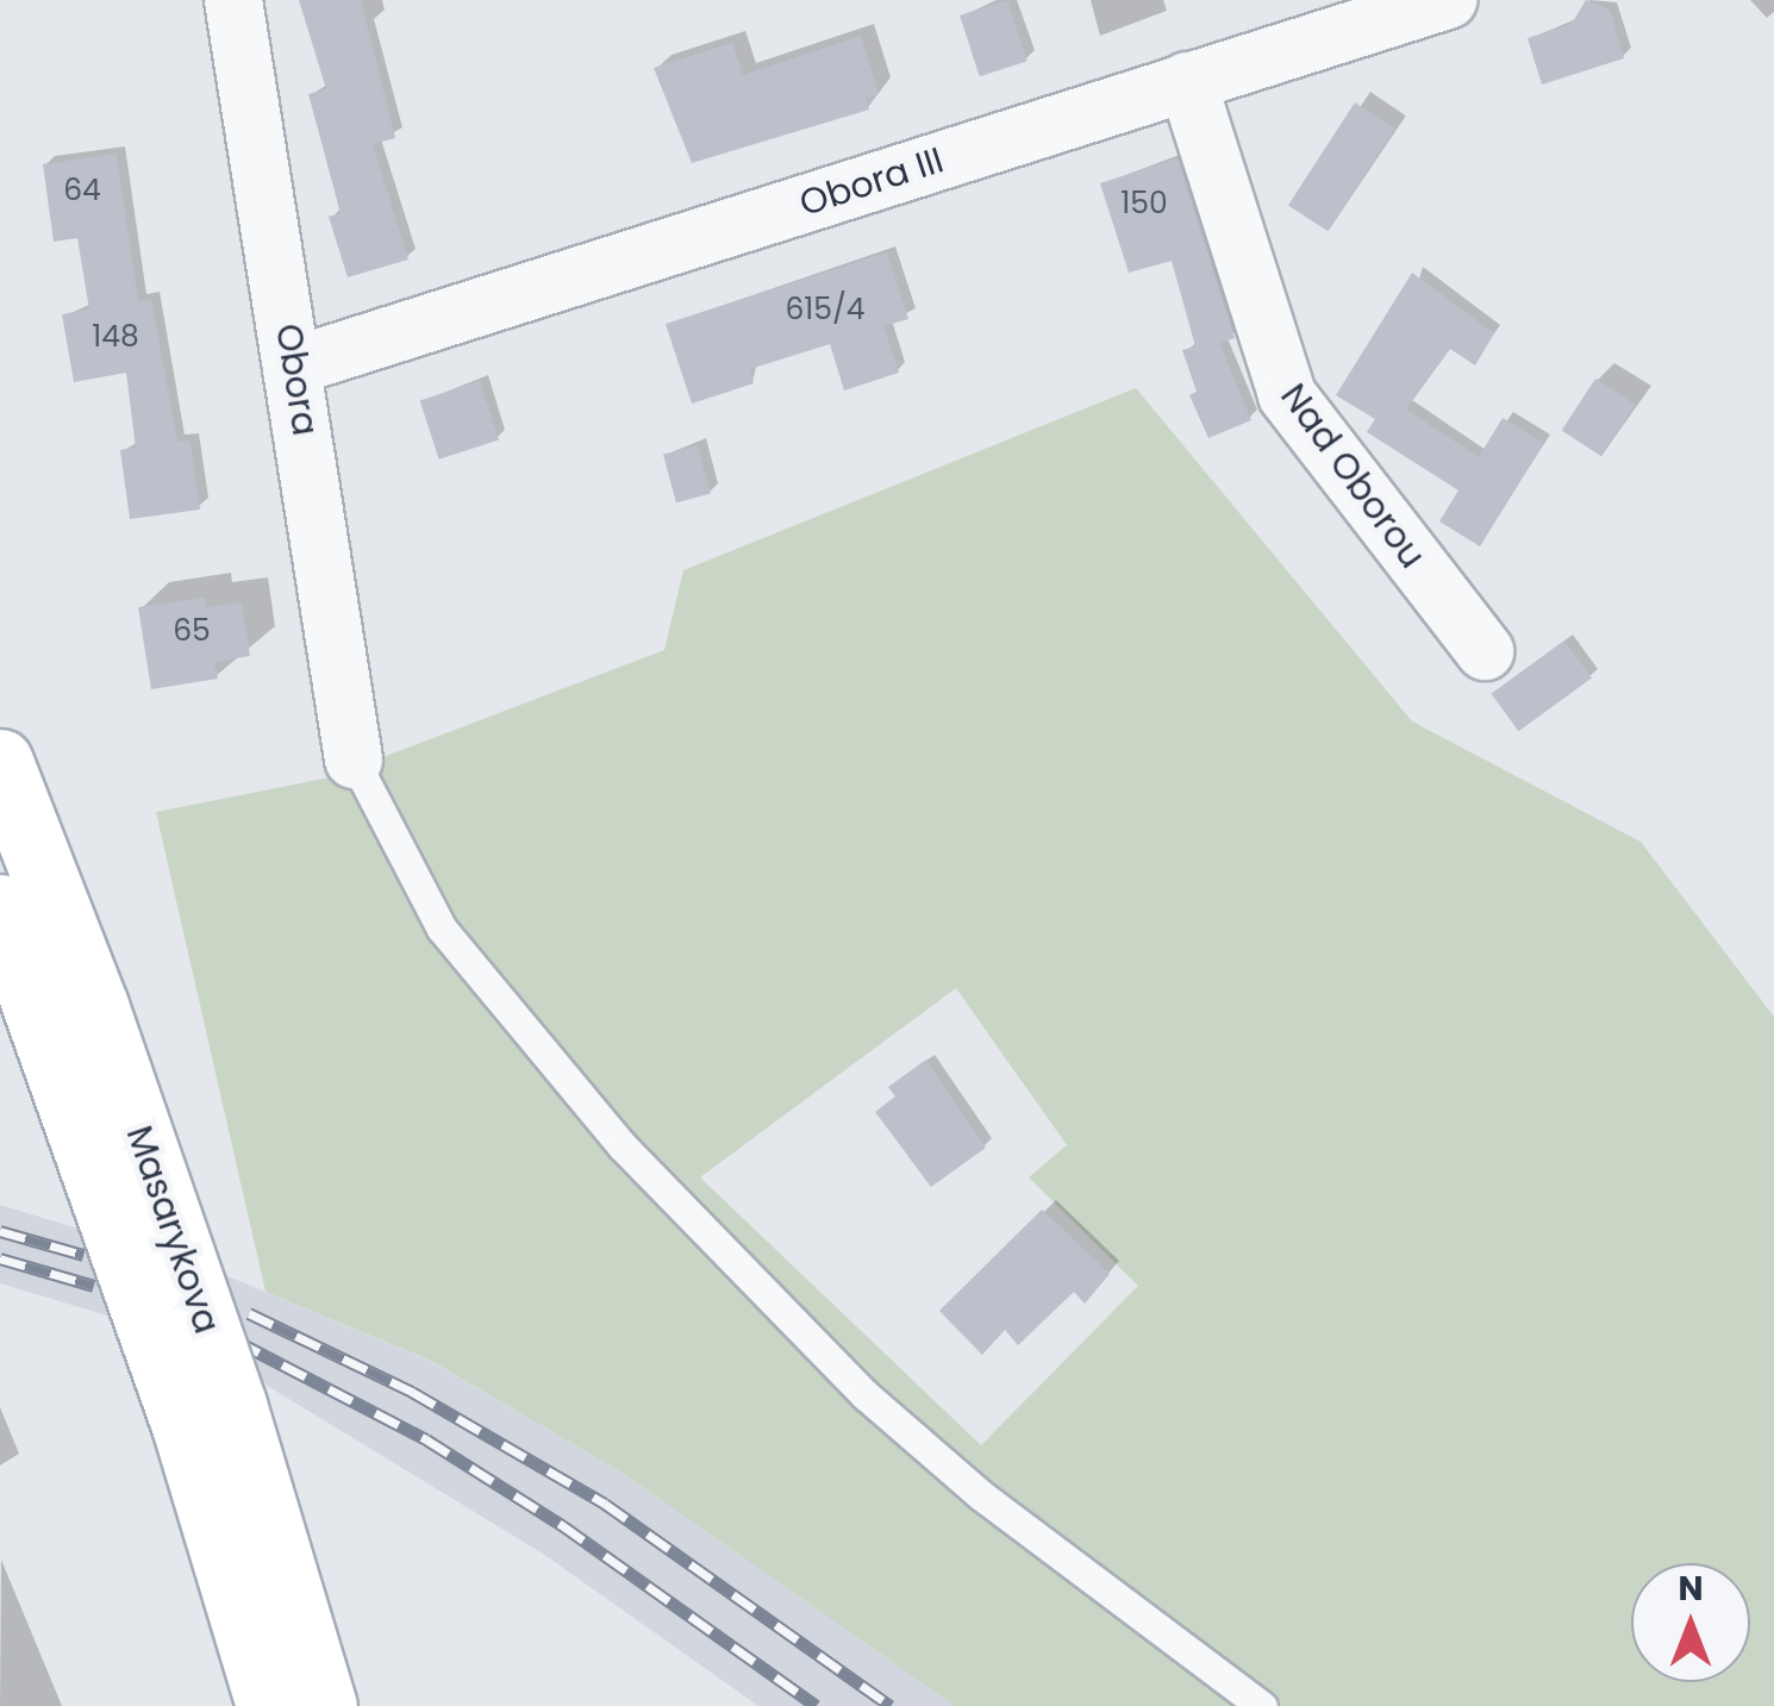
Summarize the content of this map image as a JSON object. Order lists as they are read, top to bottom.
{
  "streets": {
    "main road": ["Masarykova"],
    "street": ["Obora III", "Obora", "Nad Oborou"]
  },
  "crossings": [
    ["Obora III", "Obora"],
    ["Obora III", "Nad Oborou"]
  ],
  "house_numbers": [
    "64",
    "150",
    "615/4",
    "148",
    "65"
  ],
  "north": "top"
}
